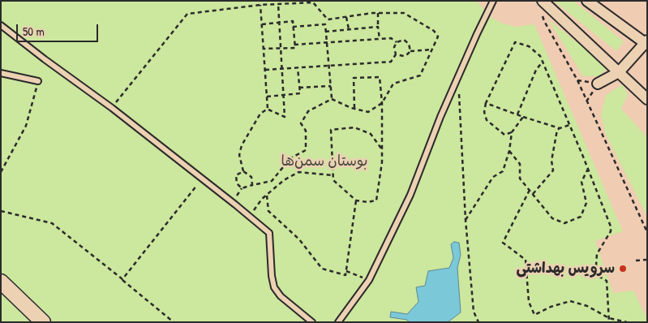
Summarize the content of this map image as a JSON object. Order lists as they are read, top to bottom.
{
  "parks": ["بوستان سمن‌ها"],
  "places": ["سرویس بهداشتی"],
  "scale_bar": "50 m"
}
